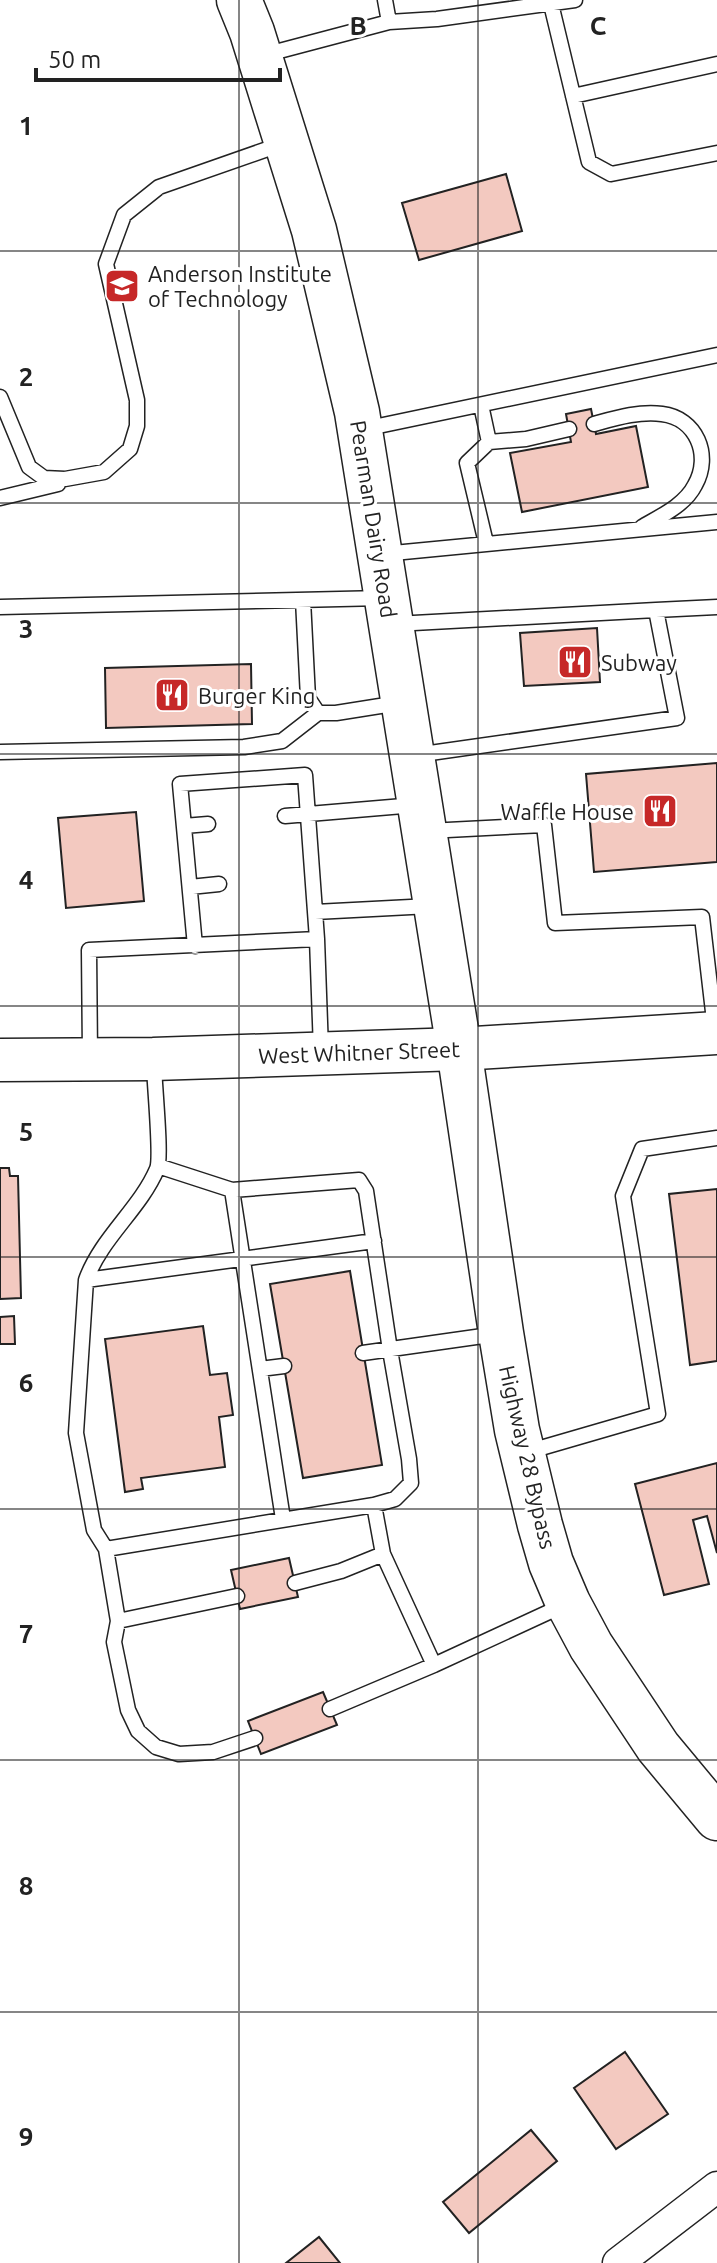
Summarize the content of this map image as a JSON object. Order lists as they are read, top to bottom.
{
  "streets": {
    "highway": ["Pearman Dairy Road", "Highway 28 Bypass"],
    "main road": ["West Whitner Street"]
  },
  "crossings": [
    ["Pearman Dairy Road", "West Whitner Street"],
    ["Pearman Dairy Road", "Highway 28 Bypass"],
    ["West Whitner Street", "Highway 28 Bypass"]
  ],
  "places": {
    "school or university": ["Anderson Institute of Technology"],
    "restaurant": ["Subway", "Burger King", "Waffle House"]
  },
  "scale_bar": "50 m",
  "grid": {
    "columns": ["B", "C"],
    "rows": [
      "1",
      "2",
      "3",
      "4",
      "5",
      "6",
      "7",
      "8",
      "9"
    ]
  }
}
